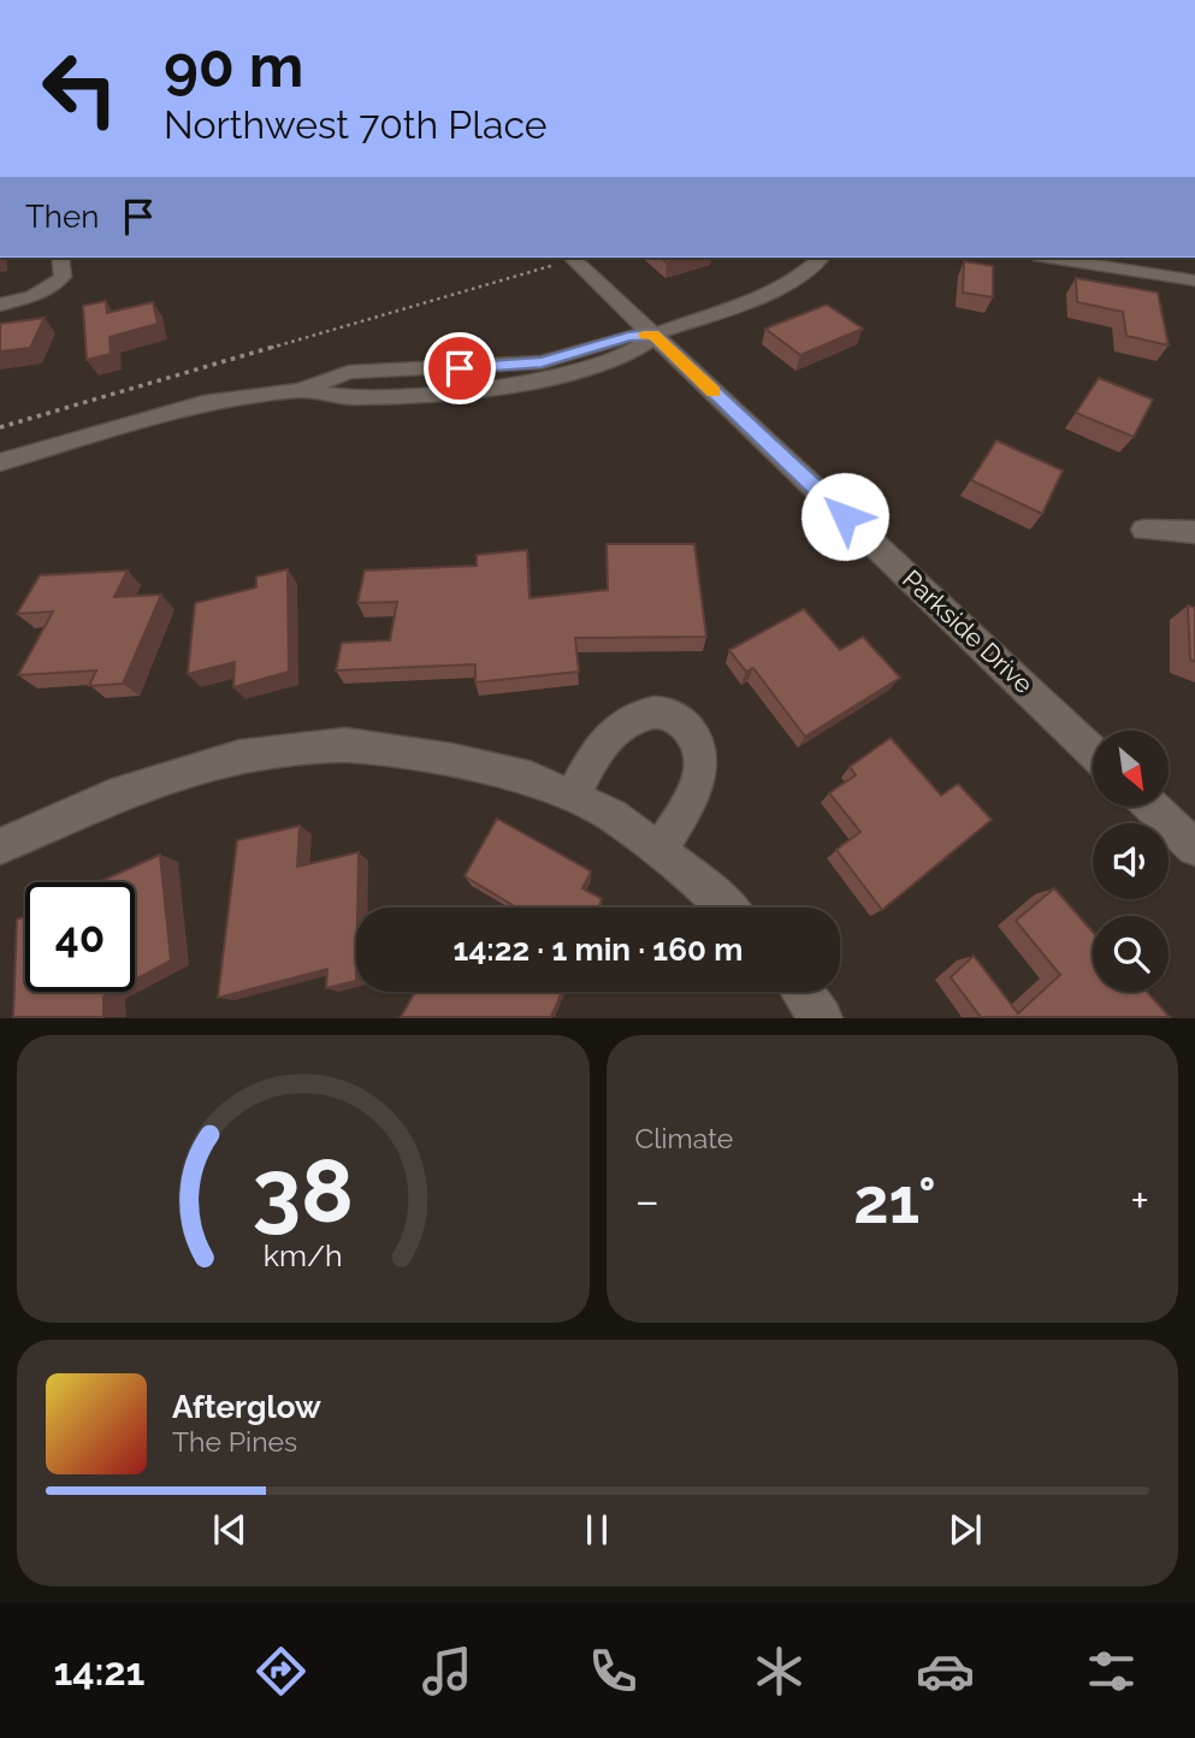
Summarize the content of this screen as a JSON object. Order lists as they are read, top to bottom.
{
  "streets": {
    "street": ["Parkside Drive"]
  },
  "north": "bottom right",
  "page": {
    "turn": ["90 m", "Northwest 70th Place"],
    "then": "Then",
    "limit": "40",
    "trip": "14:22 · 1 min · 160 m",
    "tile": "Climate",
    "heat": ["−", "21°", "+"],
    "song": ["Afterglow", "The Pines"],
    "tabs": "14:21",
    "gauge": ["38", "km/h"]
  }
}
